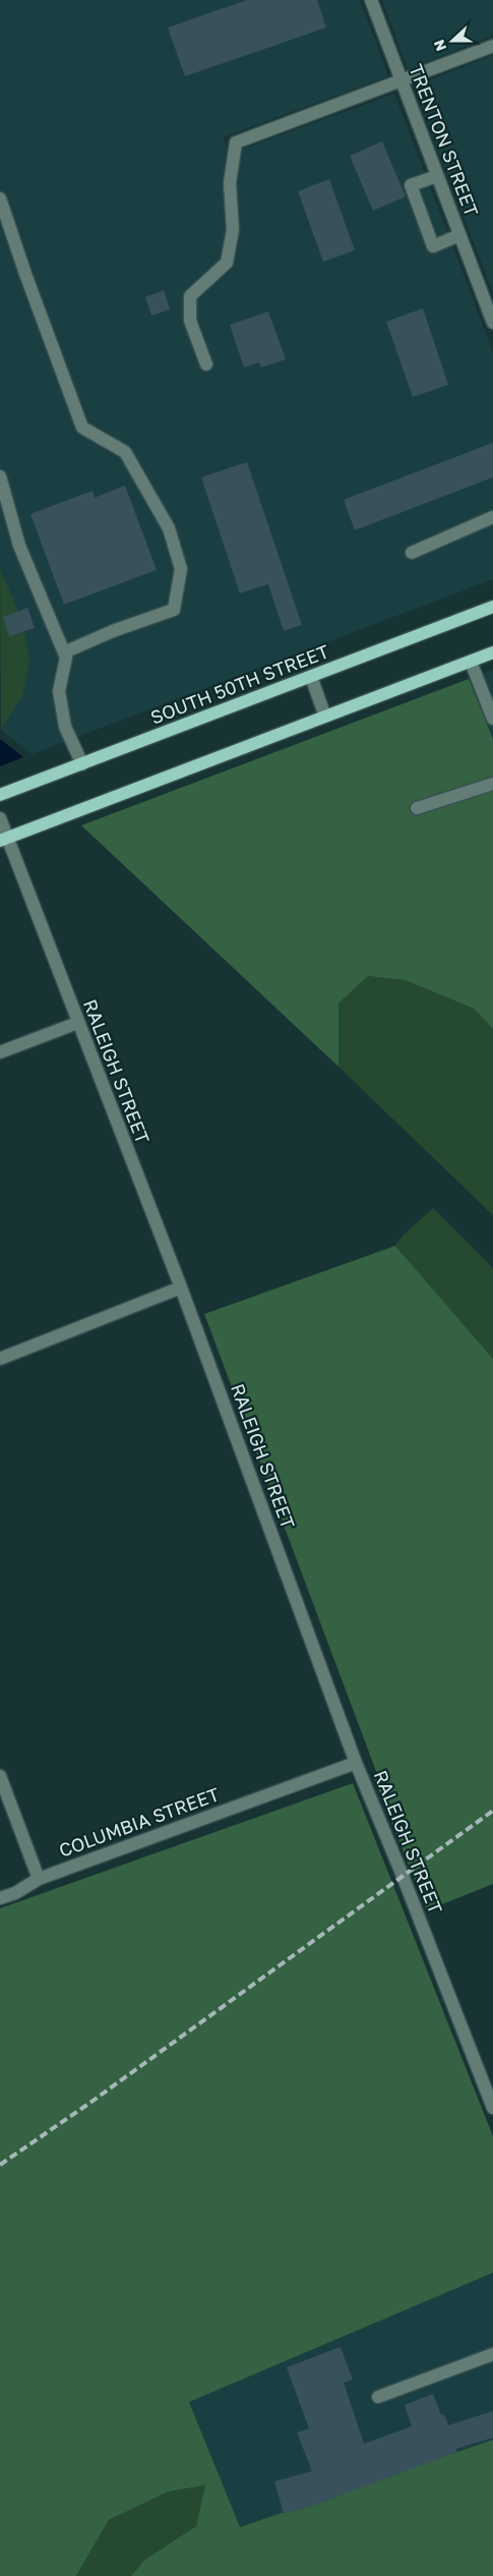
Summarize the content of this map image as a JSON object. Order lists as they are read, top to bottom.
{
  "streets": {
    "main road": ["SOUTH 50TH STREET"],
    "street": ["TRENTON STREET", "RALEIGH STREET", "COLUMBIA STREET"]
  },
  "crossings": [
    ["RALEIGH STREET", "COLUMBIA STREET"]
  ],
  "north": "left"
}
